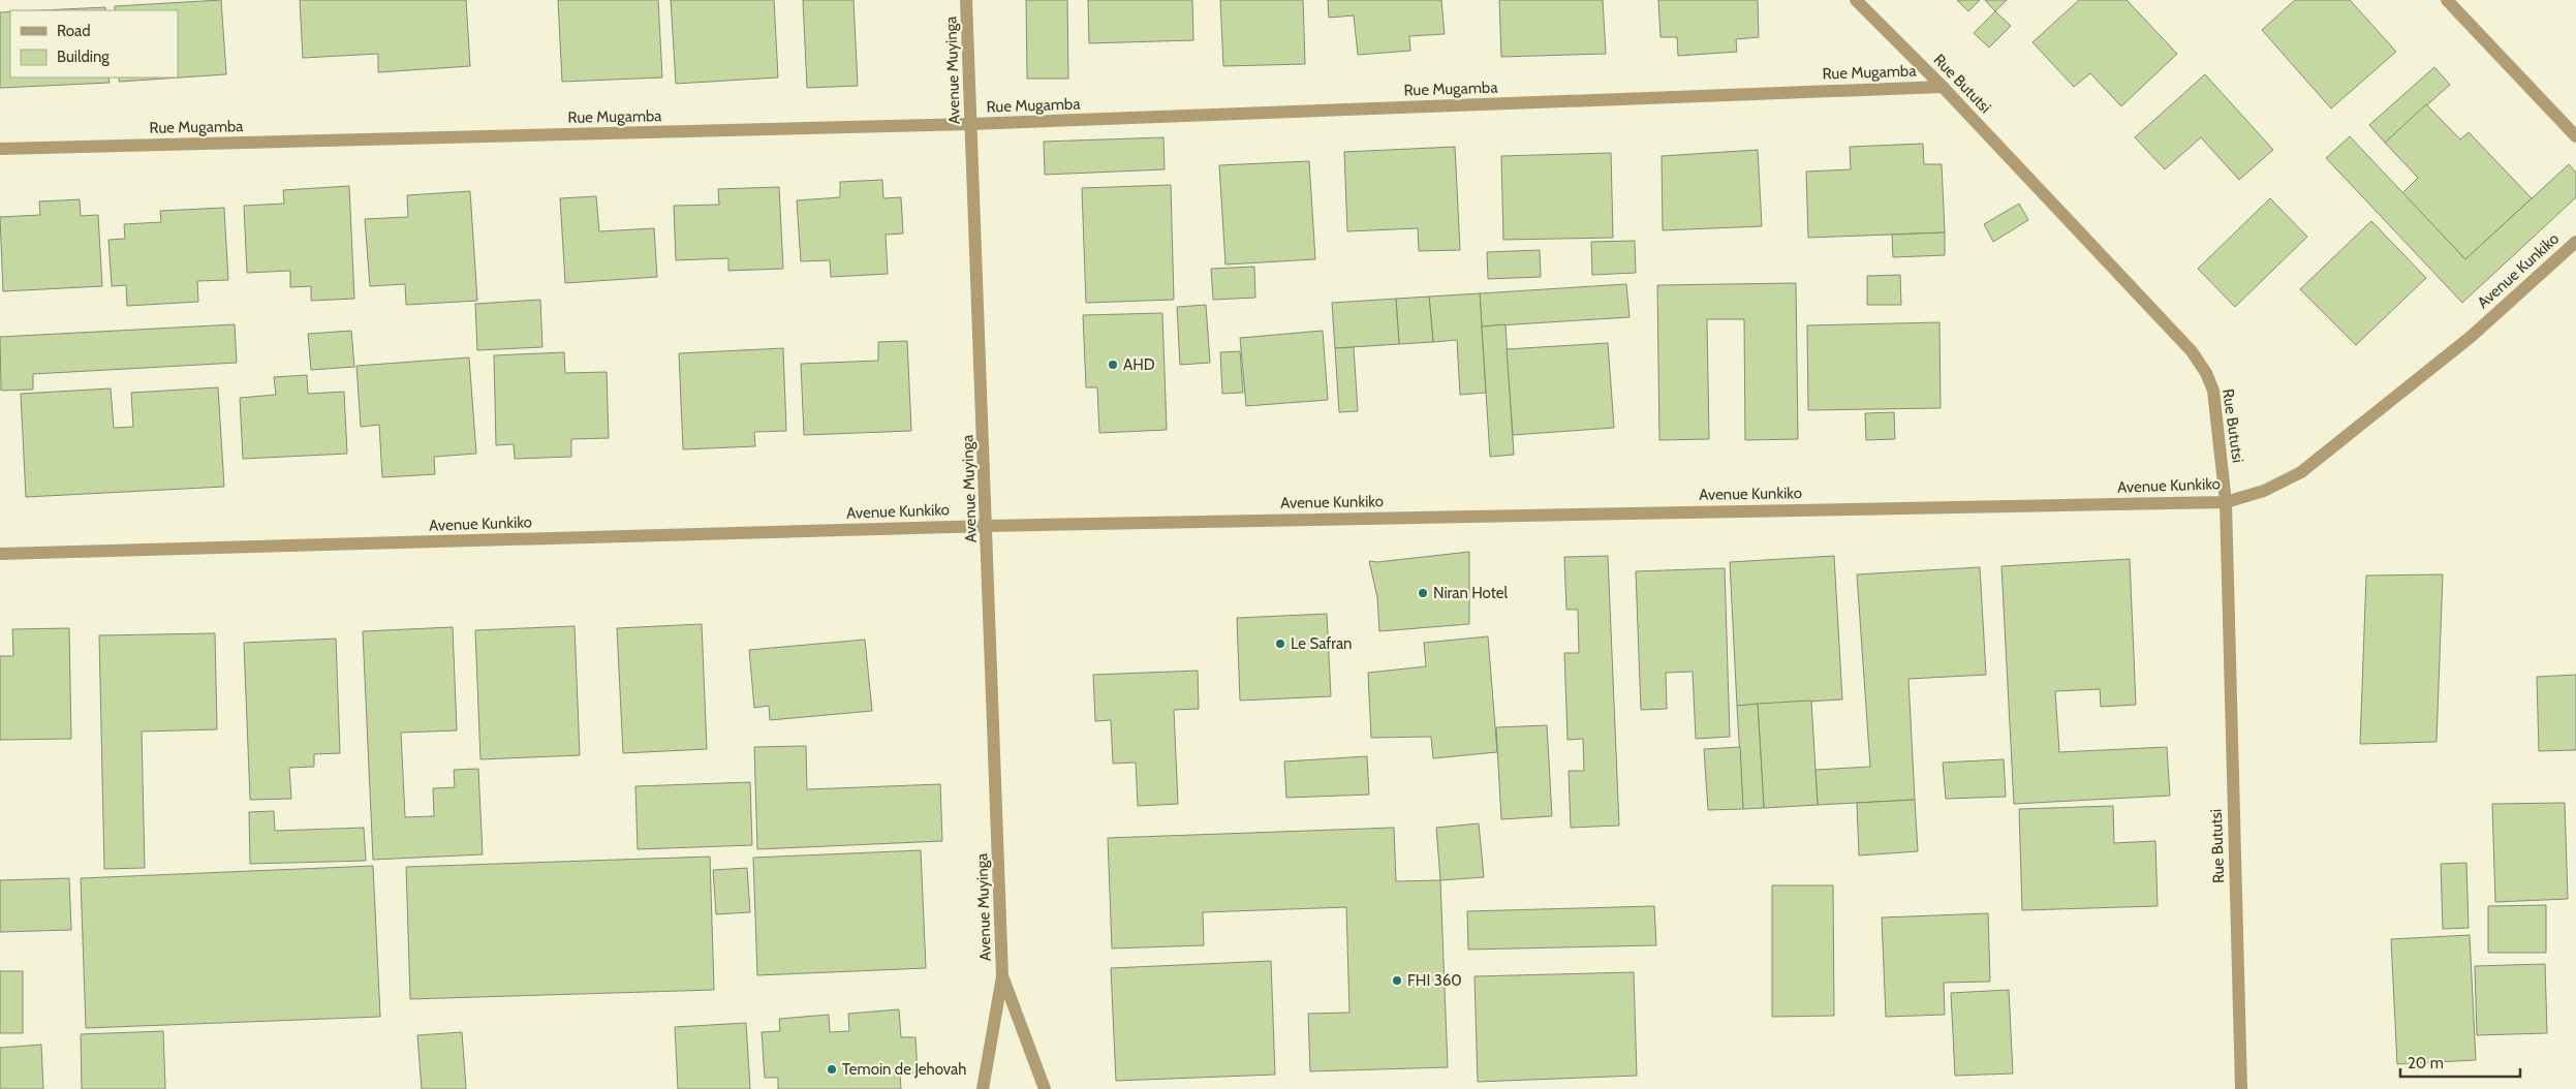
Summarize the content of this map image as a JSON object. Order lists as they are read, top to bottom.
{
  "streets": {
    "street": [
      "Avenue Muyinga",
      "Rue Mugamba",
      "Rue Bututsi",
      "Avenue Kunkiko"
    ]
  },
  "crossings": [
    ["Avenue Muyinga", "Rue Mugamba"],
    ["Avenue Muyinga", "Avenue Kunkiko"],
    ["Rue Mugamba", "Rue Bututsi"],
    ["Rue Bututsi", "Avenue Kunkiko"]
  ],
  "places": [
    "AHD",
    "Niran Hotel",
    "Le Safran",
    "FHI 360",
    "Temoin de Jehovah"
  ],
  "legend": ["Road", "Building"],
  "scale_bar": "20 m"
}
